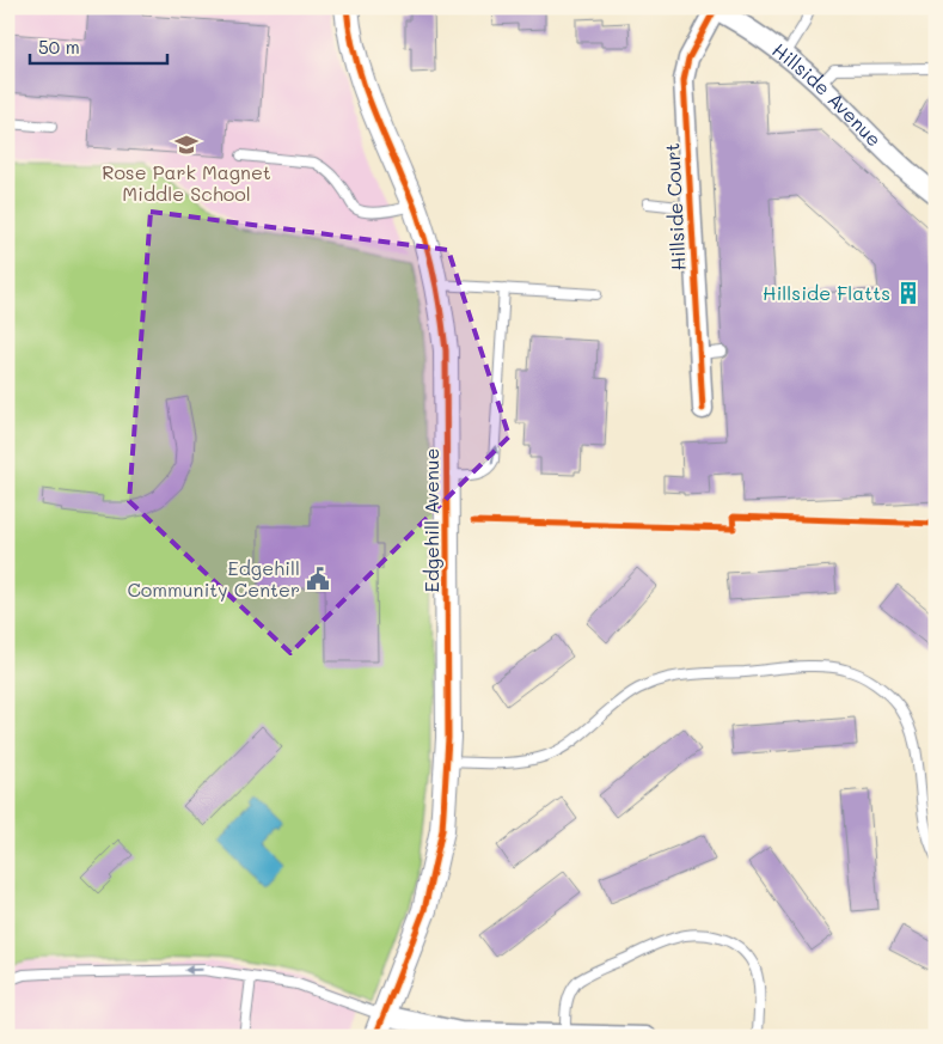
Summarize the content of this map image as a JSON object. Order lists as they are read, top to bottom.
{
  "streets": {
    "street": ["Hillside Avenue", "Hillside Court", "Edgehill Avenue"]
  },
  "crossings": [
    ["Hillside Avenue", "Hillside Court"]
  ],
  "places": {
    "school or university": ["Rose Park Magnet Middle School"],
    "building": ["Hillside Flatts"],
    "public building": ["Edgehill Community Center"]
  },
  "scale_bar": "50 m"
}
